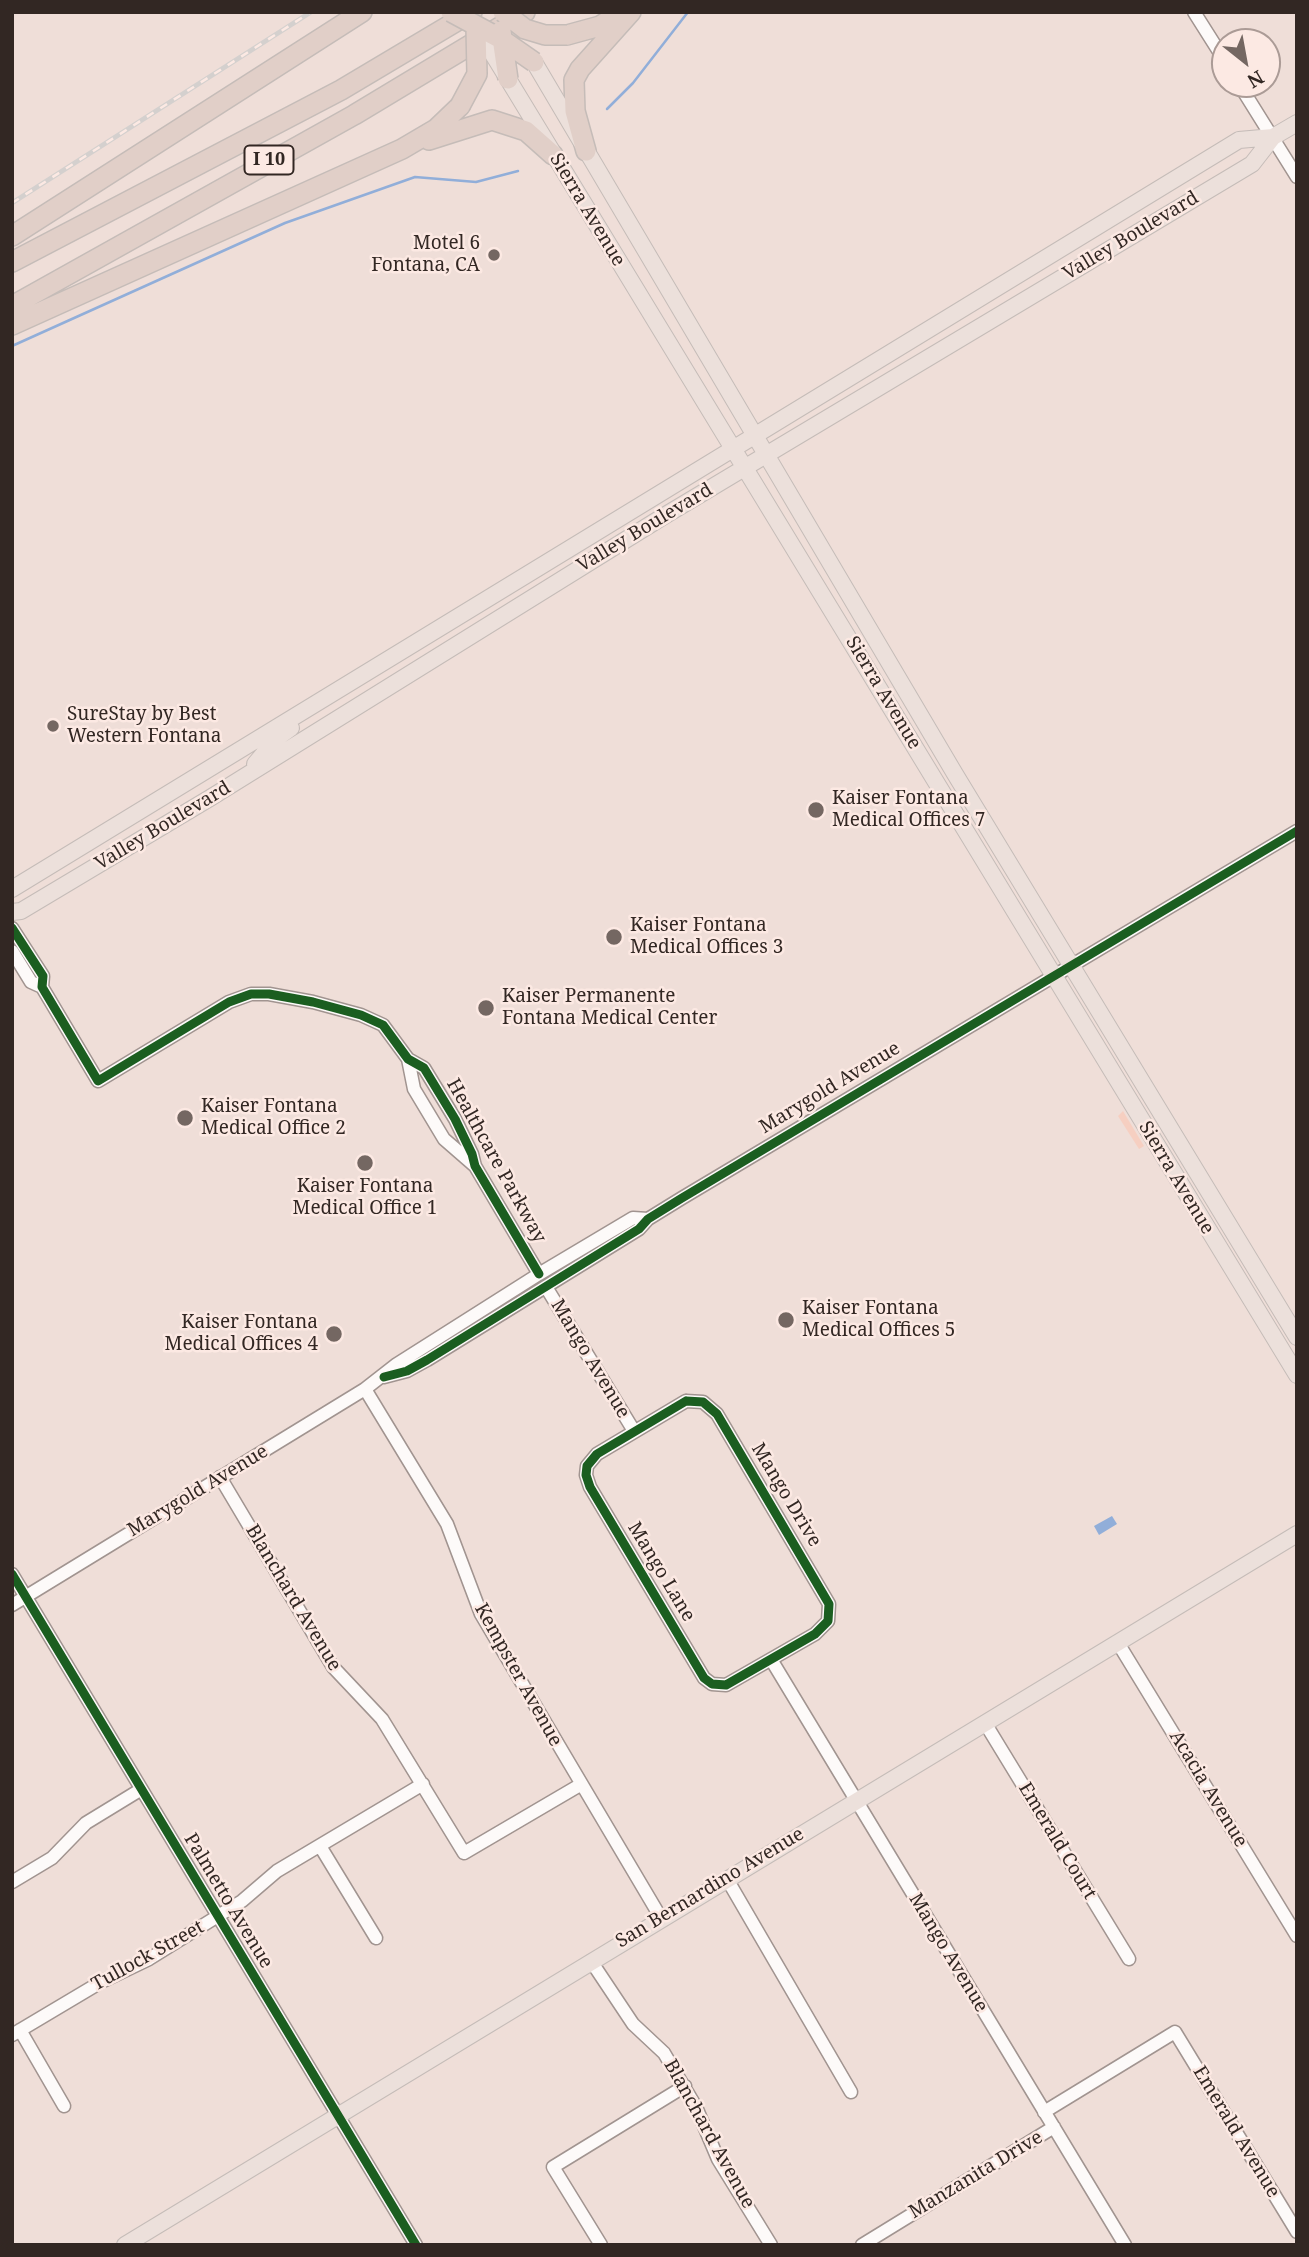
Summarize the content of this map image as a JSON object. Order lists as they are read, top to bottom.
{
  "streets": {
    "highway": ["I 10"],
    "main road": ["Sierra Avenue", "Valley Boulevard", "San Bernardino Avenue"],
    "street": [
      "Marygold Avenue",
      "Healthcare Parkway",
      "Mango Avenue",
      "Mango Drive",
      "Mango Lane",
      "Blanchard Avenue",
      "Kempster Avenue",
      "Acacia Avenue",
      "Emerald Court",
      "Palmetto Avenue",
      "Tullock Street",
      "Emerald Avenue",
      "Manzanita Drive"
    ]
  },
  "crossings": [
    ["I 10", "Sierra Avenue"],
    ["Sierra Avenue", "Valley Boulevard"],
    ["Sierra Avenue", "Marygold Avenue"],
    ["Marygold Avenue", "Healthcare Parkway"],
    ["Marygold Avenue", "Mango Avenue"],
    ["Marygold Avenue", "Blanchard Avenue"],
    ["Marygold Avenue", "Kempster Avenue"],
    ["Marygold Avenue", "Palmetto Avenue"],
    ["Mango Avenue", "Mango Drive"],
    ["Mango Avenue", "Mango Lane"],
    ["Mango Avenue", "San Bernardino Avenue"],
    ["Mango Avenue", "Manzanita Drive"],
    ["Mango Drive", "Mango Lane"],
    ["Blanchard Avenue", "Kempster Avenue"],
    ["Blanchard Avenue", "San Bernardino Avenue"],
    ["Blanchard Avenue", "Tullock Street"],
    ["Kempster Avenue", "San Bernardino Avenue"],
    ["Acacia Avenue", "San Bernardino Avenue"],
    ["Emerald Court", "San Bernardino Avenue"],
    ["San Bernardino Avenue", "Palmetto Avenue"],
    ["Palmetto Avenue", "Tullock Street"],
    ["Emerald Avenue", "Manzanita Drive"]
  ],
  "places": [
    "Motel 6 Fontana, CA",
    "SureStay by Best Western Fontana",
    "Kaiser Fontana Medical Offices 7",
    "Kaiser Fontana Medical Offices 3",
    "Kaiser Permanente Fontana Medical Center",
    "Kaiser Fontana Medical Office 2",
    "Kaiser Fontana Medical Office 1",
    "Kaiser Fontana Medical Offices 5",
    "Kaiser Fontana Medical Offices 4"
  ],
  "north": "bottom right"
}
